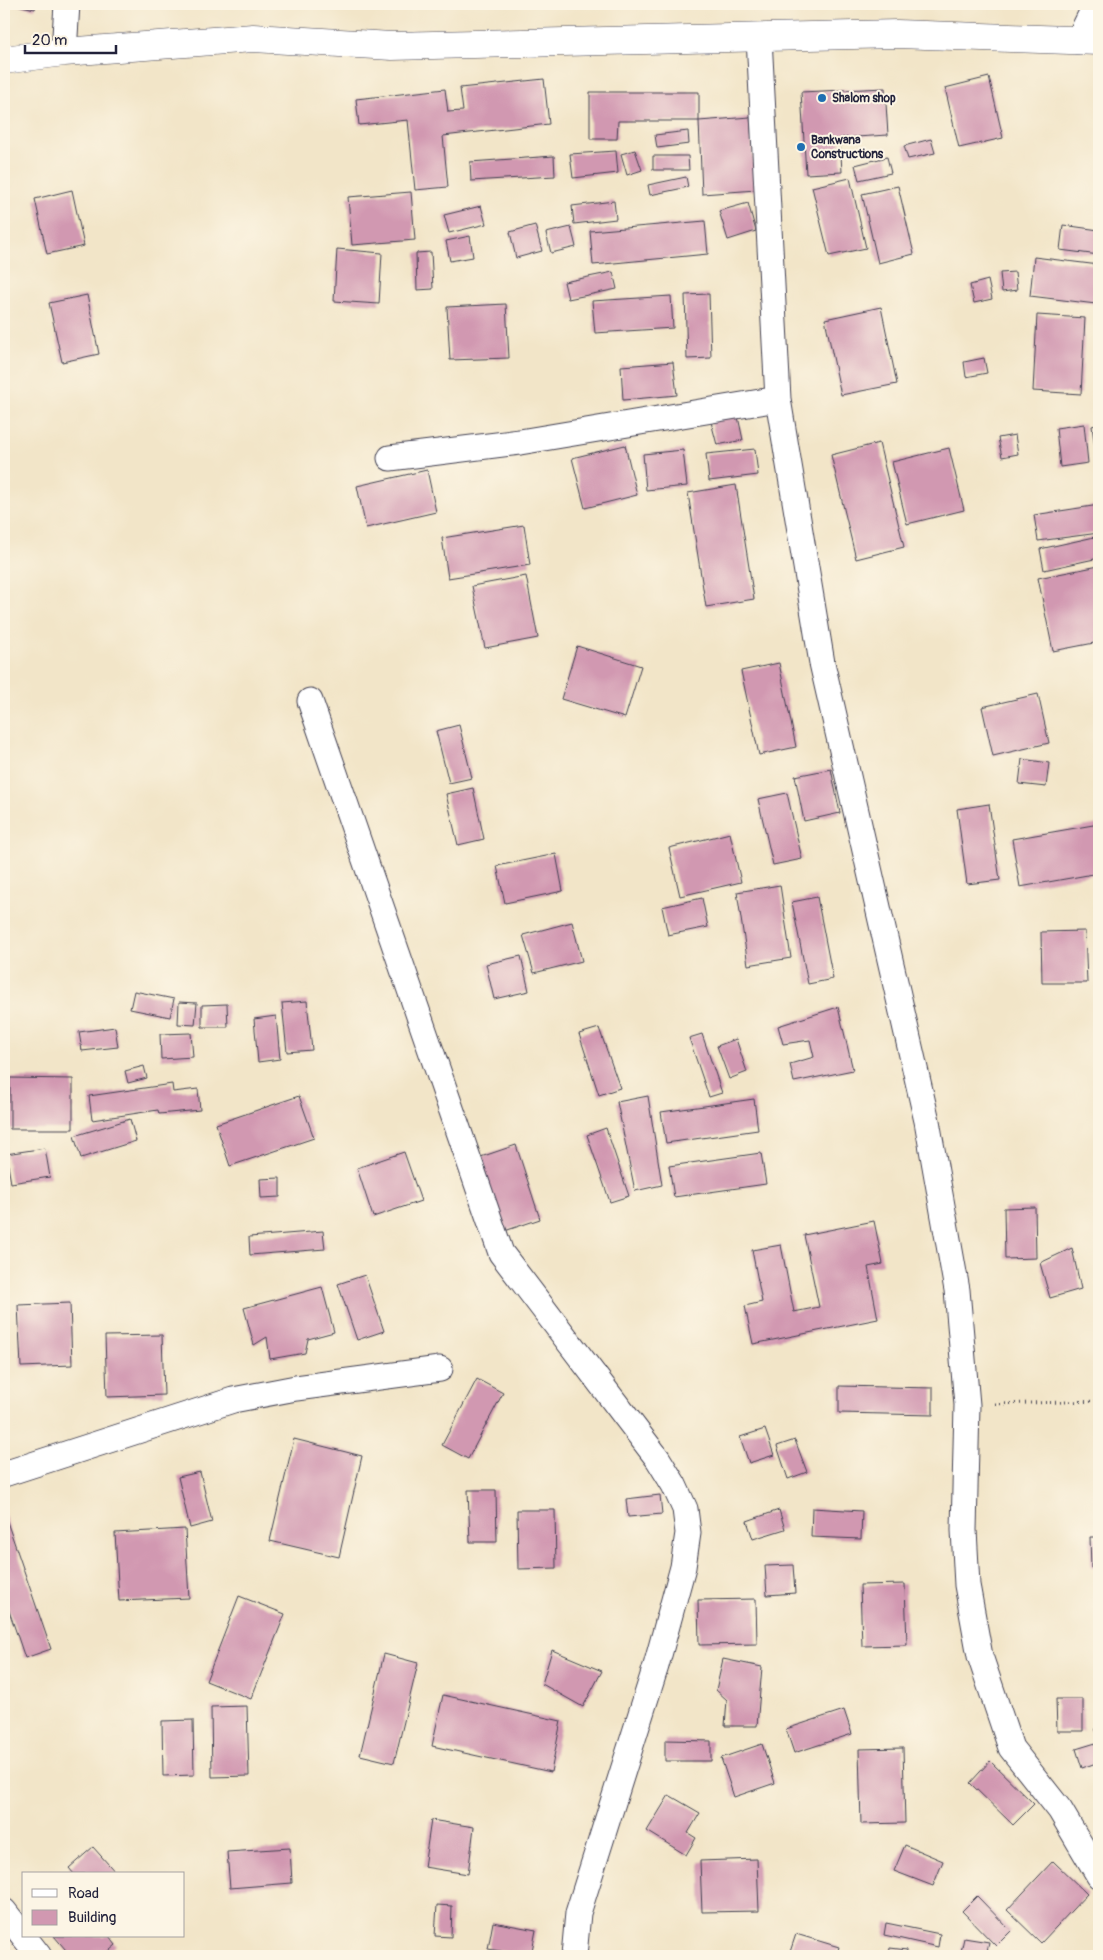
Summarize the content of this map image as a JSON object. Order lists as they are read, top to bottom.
{
  "places": ["Shalom shop", "Bankwana Constructions"],
  "legend": ["Road", "Building"],
  "scale_bar": "20 m"
}
